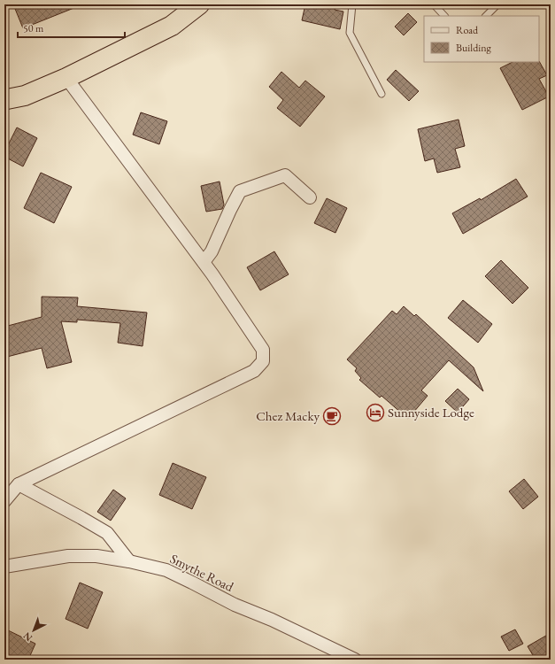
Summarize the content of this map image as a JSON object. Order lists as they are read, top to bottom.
{
  "streets": {
    "street": ["Smythe Road"]
  },
  "places": {
    "hotel": ["Sunnyside Lodge"],
    "cafe": ["Chez Macky"]
  },
  "legend": ["Road", "Building"],
  "scale_bar": "50 m",
  "north": "bottom left"
}
